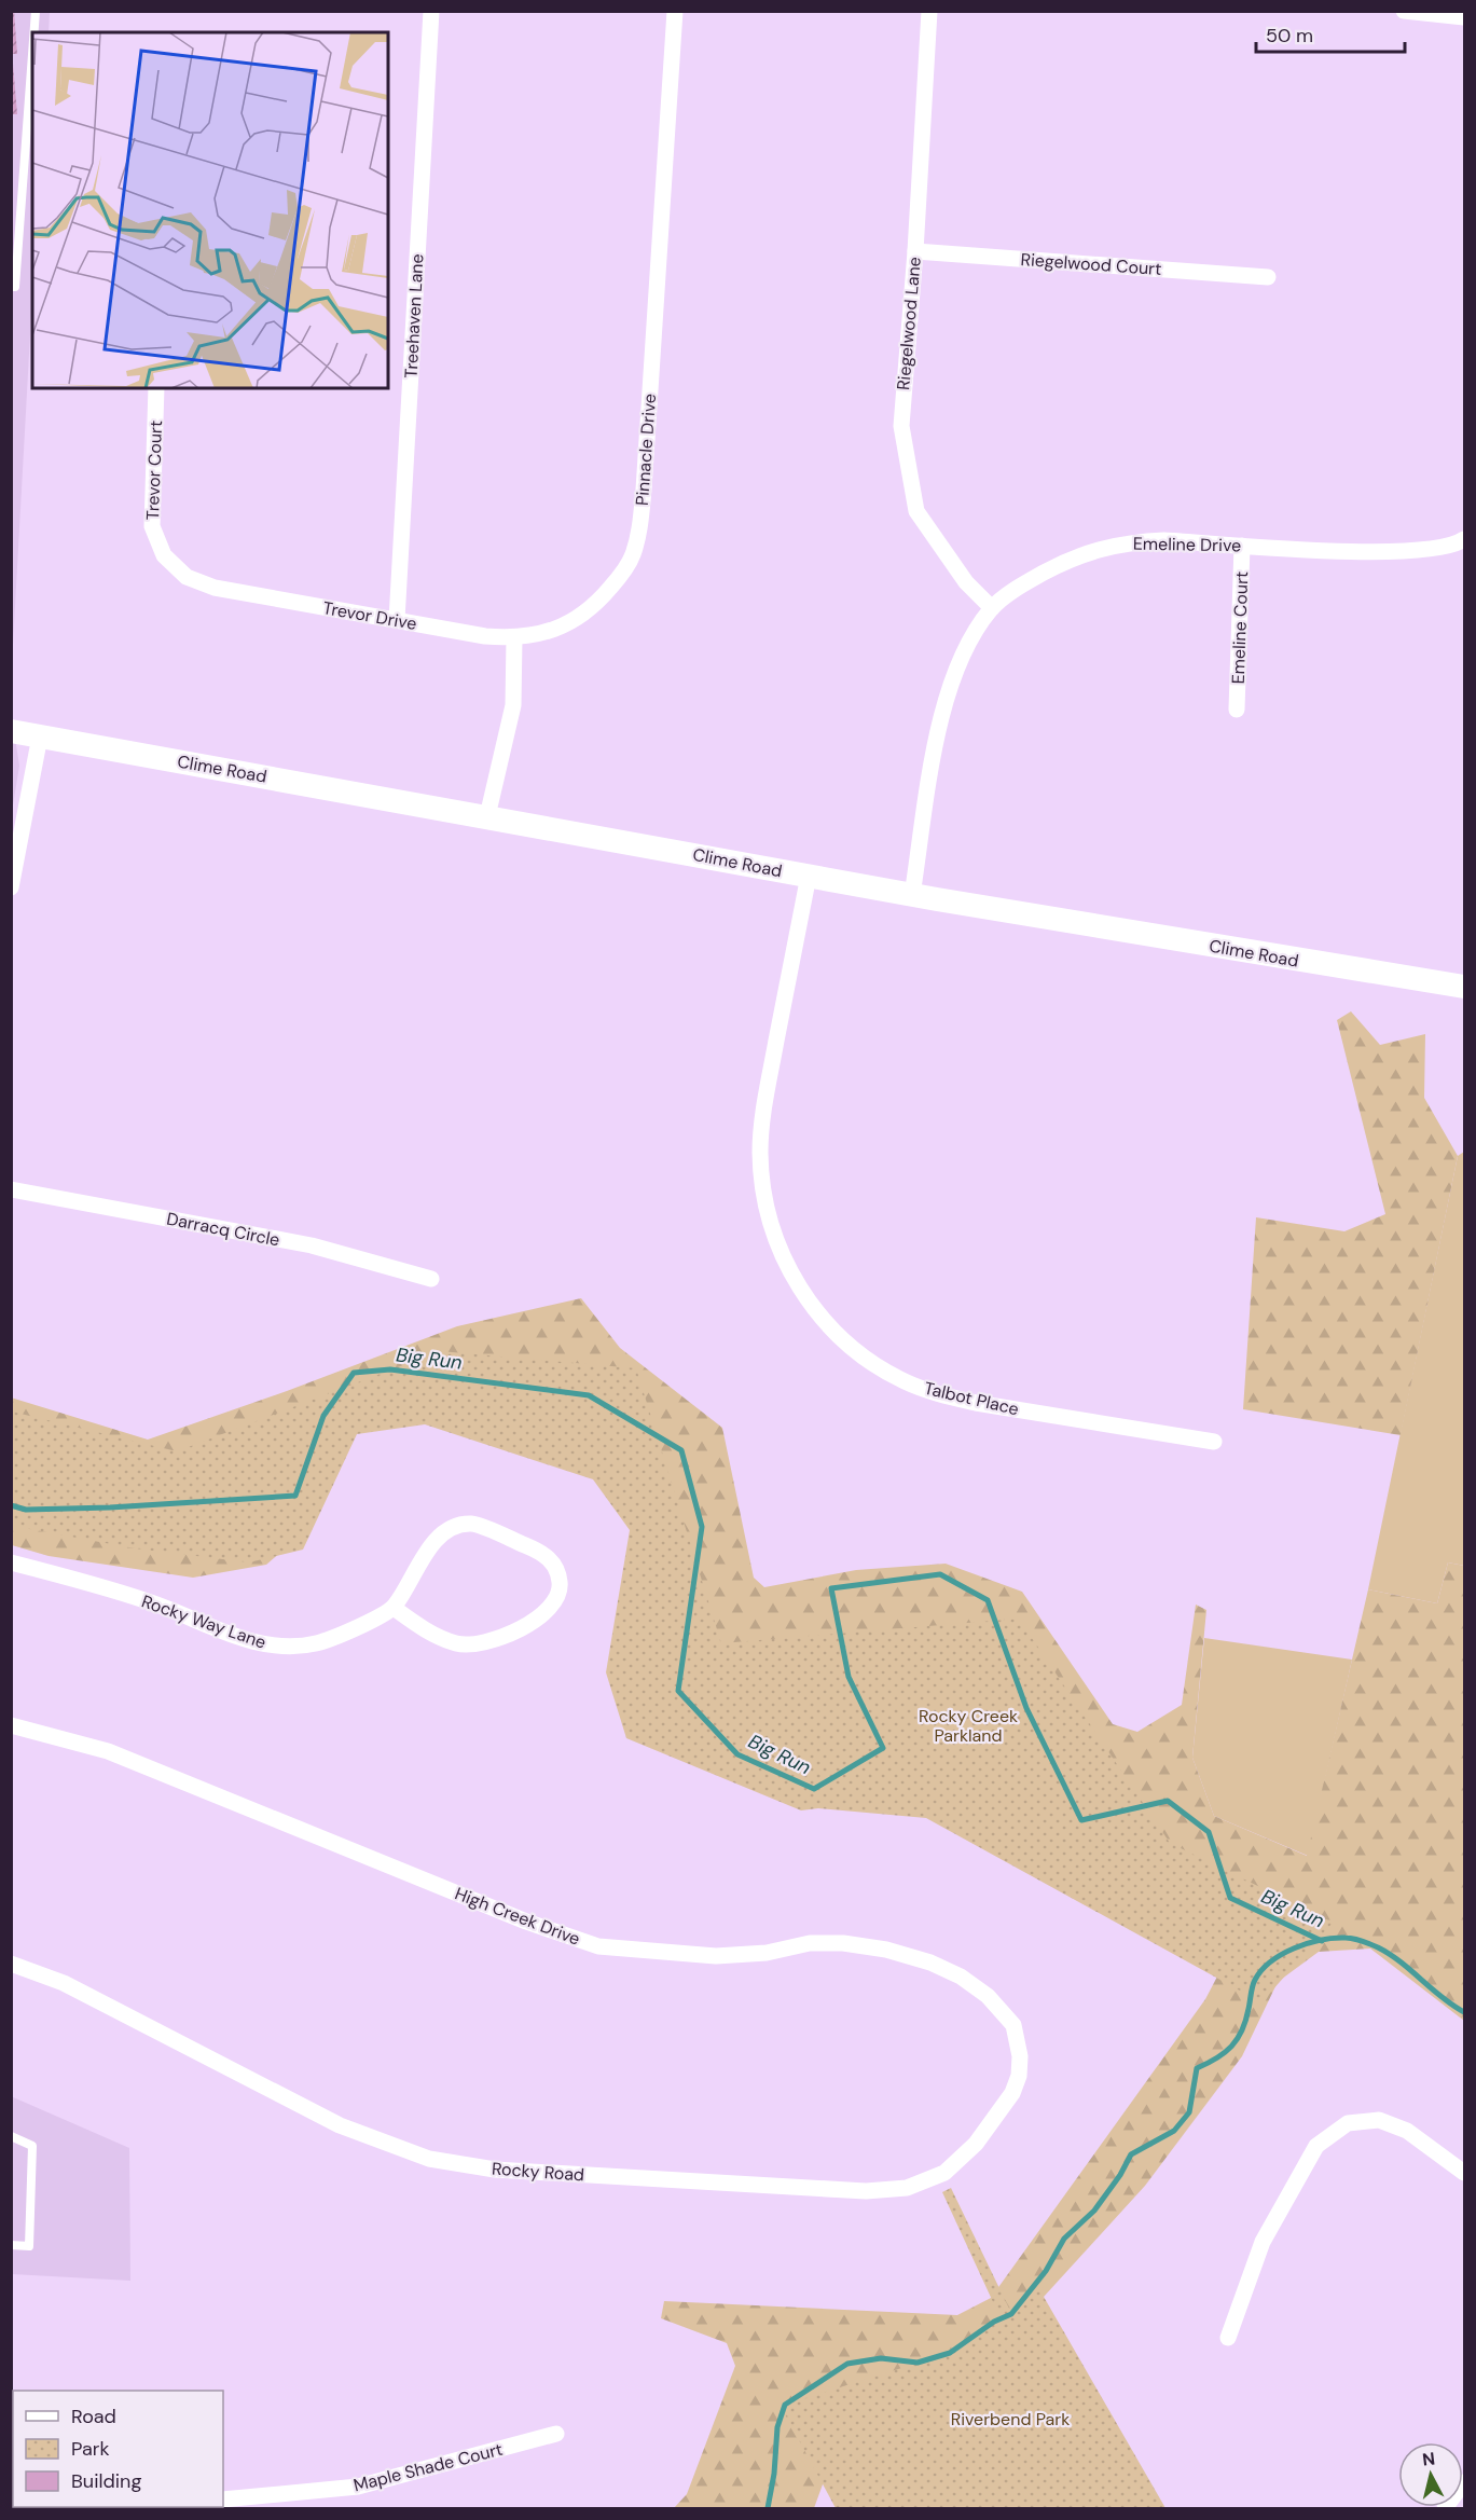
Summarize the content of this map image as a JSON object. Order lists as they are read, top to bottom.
{
  "streets": {
    "main road": ["Clime Road"],
    "street": [
      "Riegelwood Court",
      "Treehaven Lane",
      "Riegelwood Lane",
      "Pinnacle Drive",
      "Trevor Court",
      "Emeline Drive",
      "Trevor Drive",
      "Emeline Court",
      "Darracq Circle",
      "Talbot Place",
      "Rocky Way Lane",
      "High Creek Drive",
      "Rocky Road",
      "Maple Shade Court"
    ]
  },
  "crossings": [
    ["Riegelwood Court", "Riegelwood Lane"],
    ["Treehaven Lane", "Trevor Drive"],
    ["Riegelwood Lane", "Emeline Drive"],
    ["Pinnacle Drive", "Trevor Drive"],
    ["Trevor Court", "Trevor Drive"],
    ["Emeline Drive", "Emeline Court"],
    ["Emeline Drive", "Clime Road"],
    ["Clime Road", "Talbot Place"],
    ["High Creek Drive", "Rocky Road"]
  ],
  "water": ["Big Run"],
  "parks": ["Rocky Creek Parkland", "Riverbend Park"],
  "legend": ["Road", "Park", "Building"],
  "scale_bar": "50 m",
  "north": "top"
}
